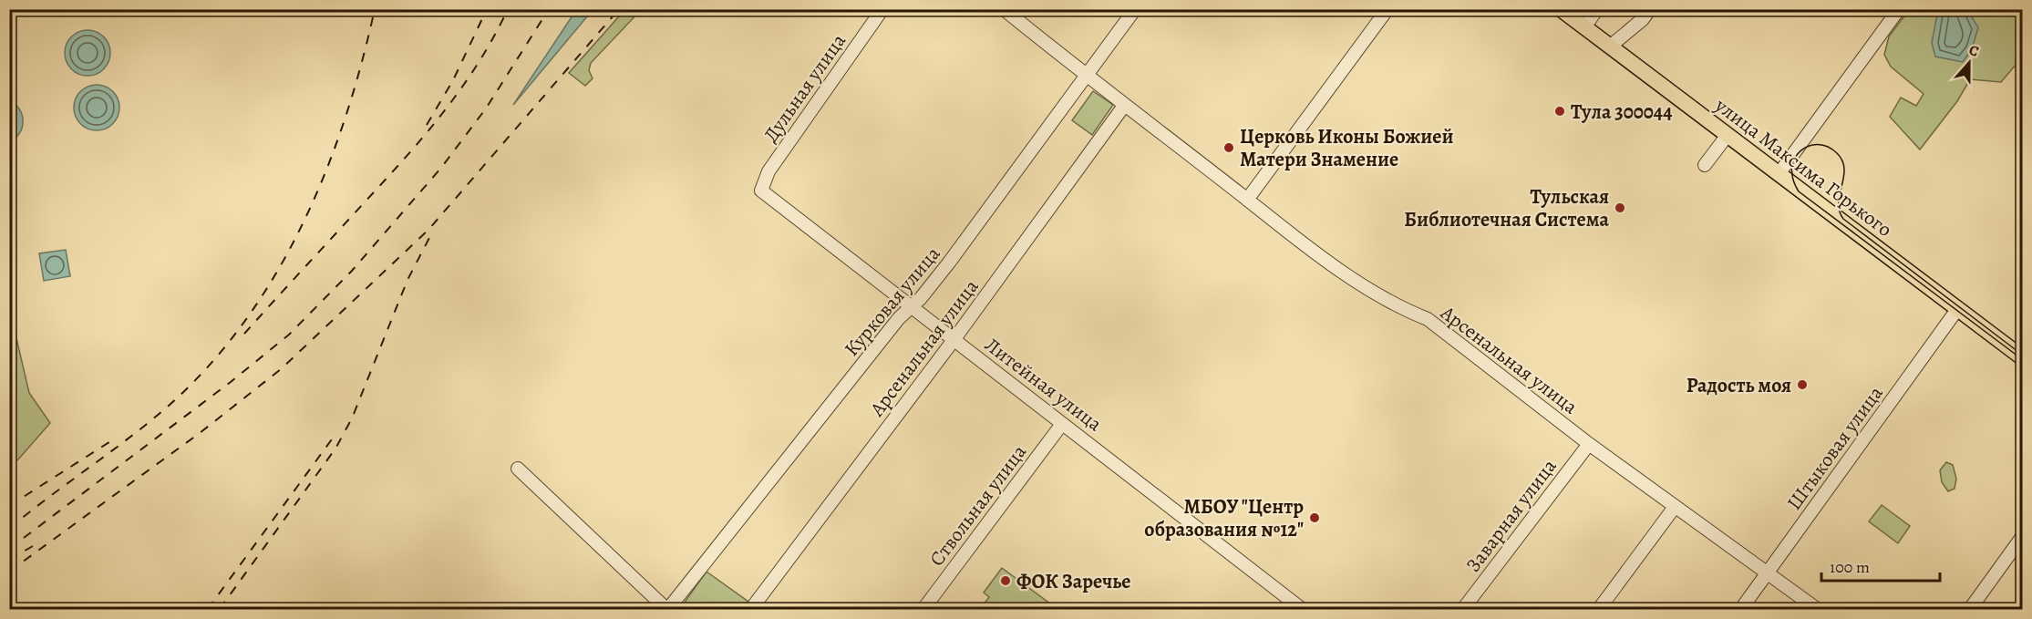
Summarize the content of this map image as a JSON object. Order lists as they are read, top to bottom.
{
  "streets": {
    "main road": ["улица Максима Горького"],
    "street": [
      "Дульная улица",
      "Курковая улица",
      "Арсенальная улица",
      "Литейная улица",
      "Штыковая улица",
      "Ствольная улица",
      "Заварная улица"
    ]
  },
  "crossings": [
    ["Дульная улица", "Литейная улица"],
    ["улица Максима Горького", "Штыковая улица"],
    ["Курковая улица", "Арсенальная улица"],
    ["Курковая улица", "Литейная улица"],
    ["Арсенальная улица", "Литейная улица"],
    ["Арсенальная улица", "Штыковая улица"],
    ["Арсенальная улица", "Заварная улица"],
    ["Литейная улица", "Ствольная улица"]
  ],
  "places": [
    "Тула 300044",
    "Церковь Иконы Божией Матери Знамение",
    "Тульская Библиотечная Система",
    "Радость моя",
    "МБОУ \"Центр образования №12\"",
    "ФОК Заречье"
  ],
  "scale_bar": "100 m",
  "north": "top"
}
